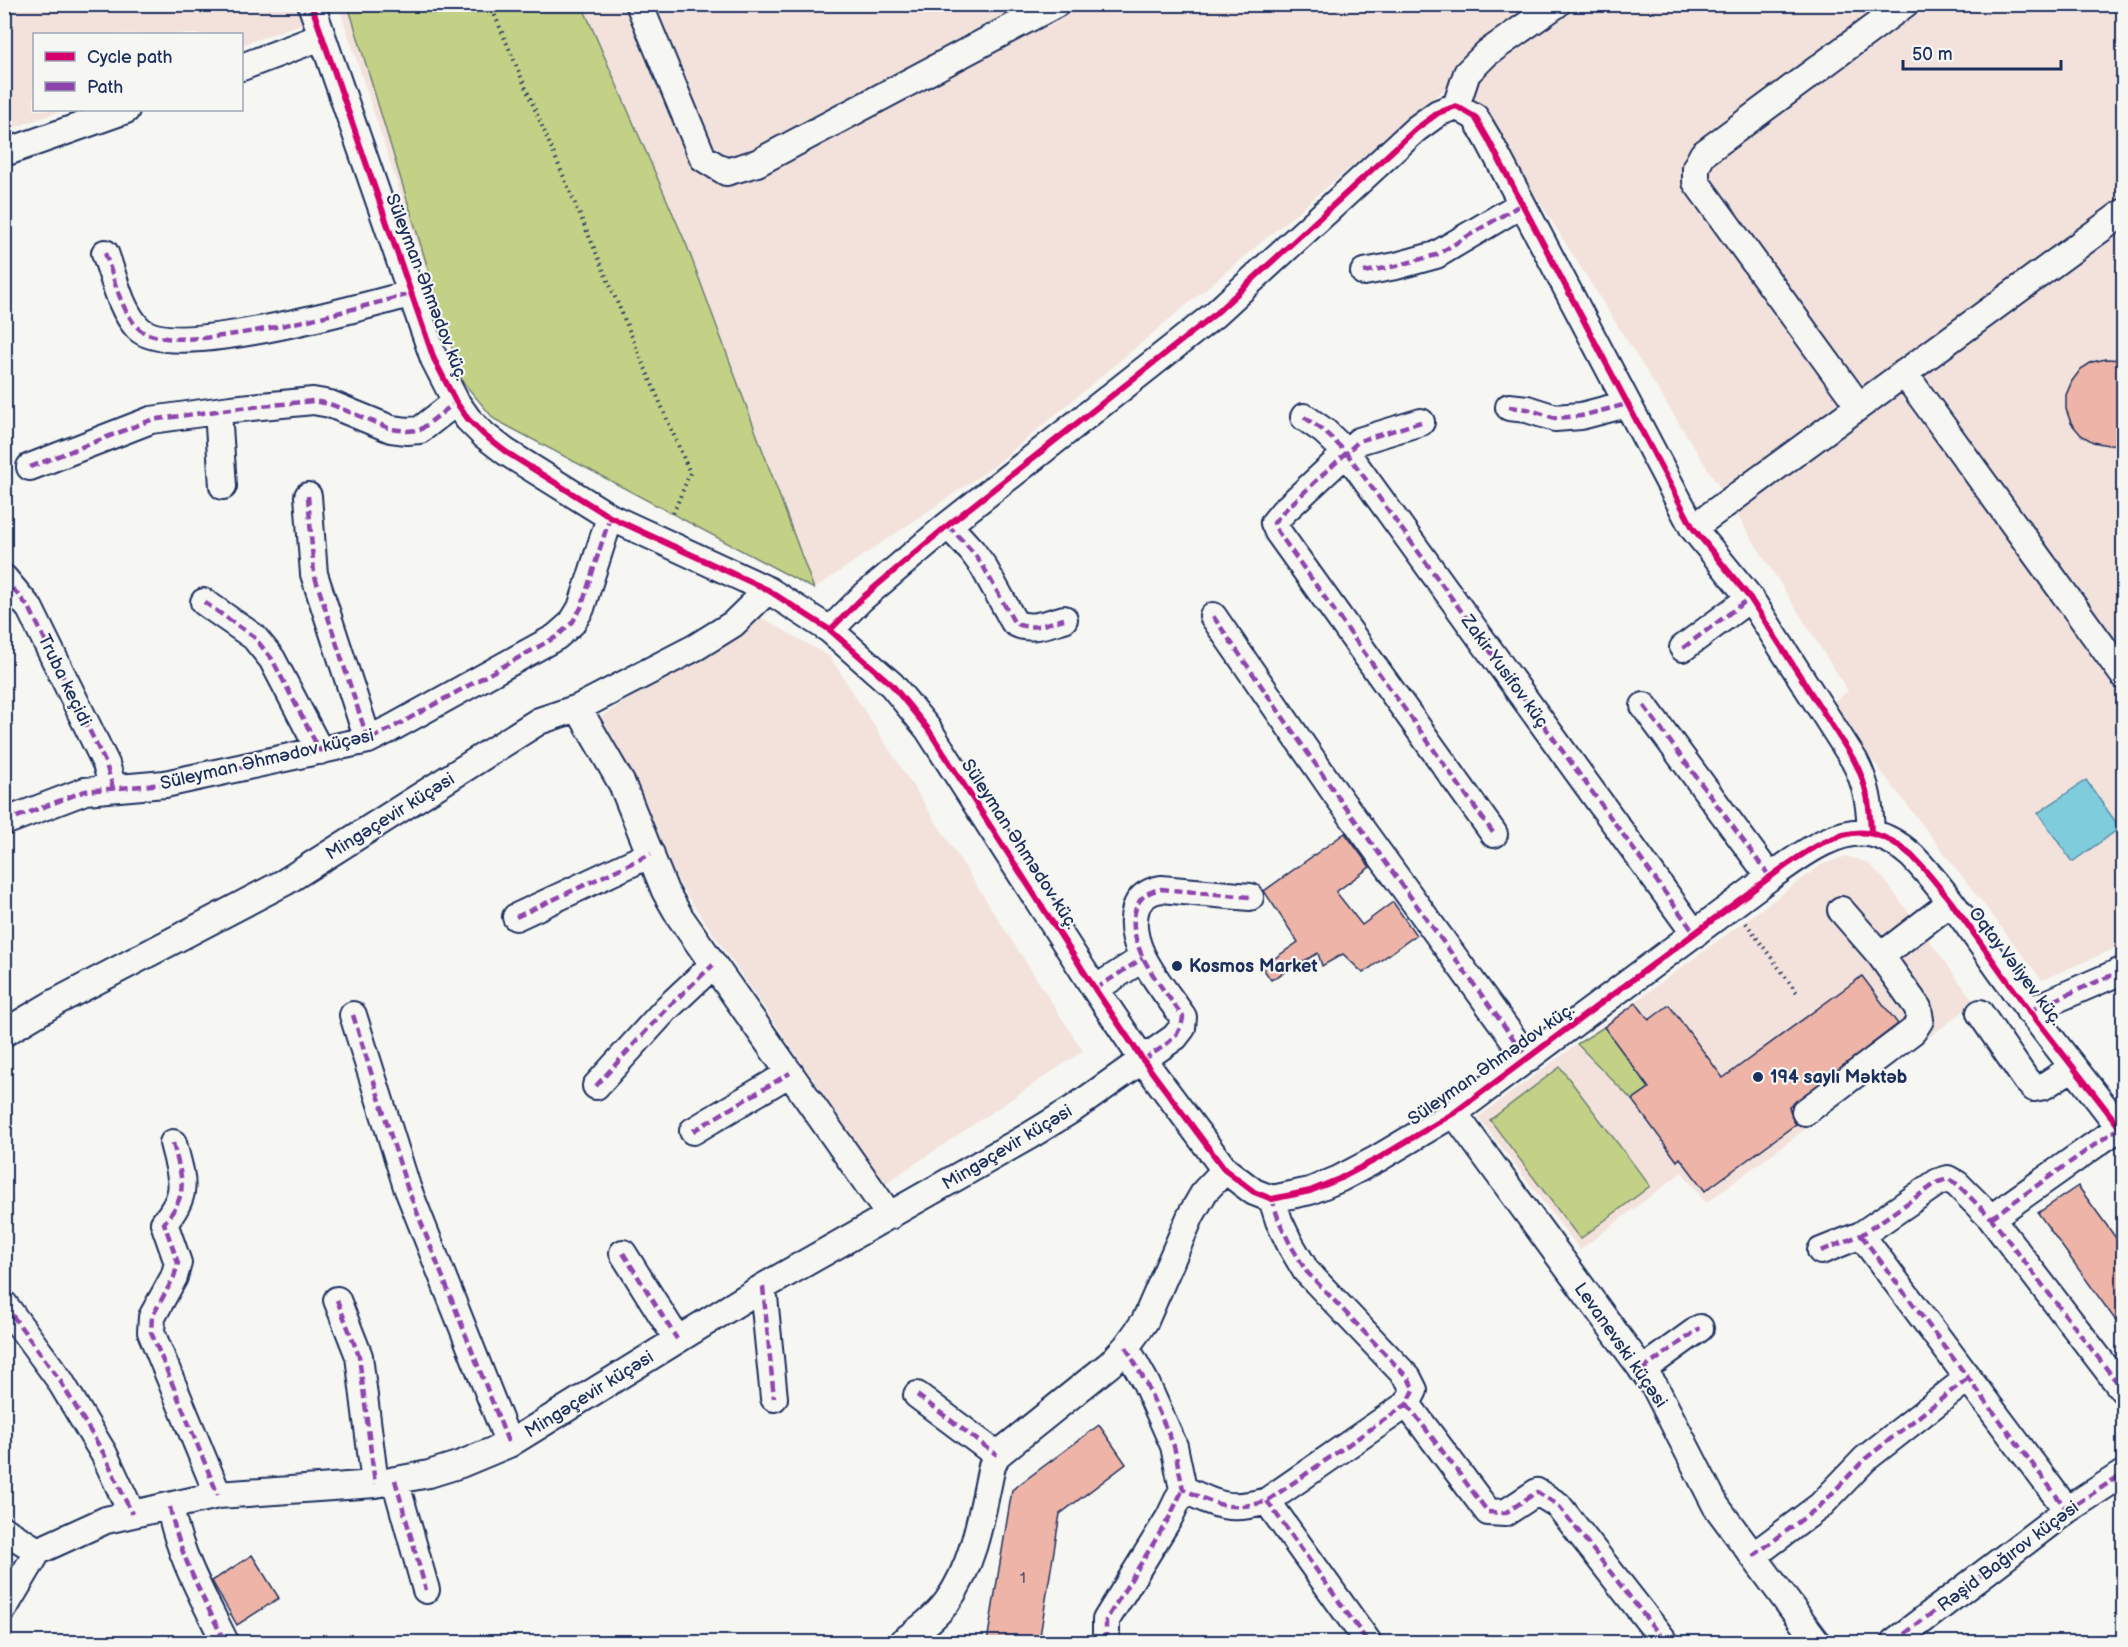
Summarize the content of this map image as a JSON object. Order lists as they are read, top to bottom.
{
  "streets": {
    "street": [
      "Süleyman Əhmədov küç.",
      "Zakir Yusifov küç",
      "Truba keçidi",
      "Süleyman Əhmədov küçəsi",
      "Mingəçevir küçəsi",
      "Oqtay Vəliyev küç.",
      "Levanevski küçəsi",
      "Rəşid Bağırov küçəsi"
    ]
  },
  "crossings": [
    ["Süleyman Əhmədov küç.", "Zakir Yusifov küç"],
    ["Süleyman Əhmədov küç.", "Süleyman Əhmədov küçəsi"],
    ["Süleyman Əhmədov küç.", "Mingəçevir küçəsi"],
    ["Süleyman Əhmədov küç.", "Oqtay Vəliyev küç."],
    ["Süleyman Əhmədov küç.", "Levanevski küçəsi"],
    ["Truba keçidi", "Süleyman Əhmədov küçəsi"]
  ],
  "places": ["Kosmos Market", "194 saylı Məktəb"],
  "house_numbers": ["1"],
  "legend": ["Cycle path", "Path"],
  "scale_bar": "50 m"
}
